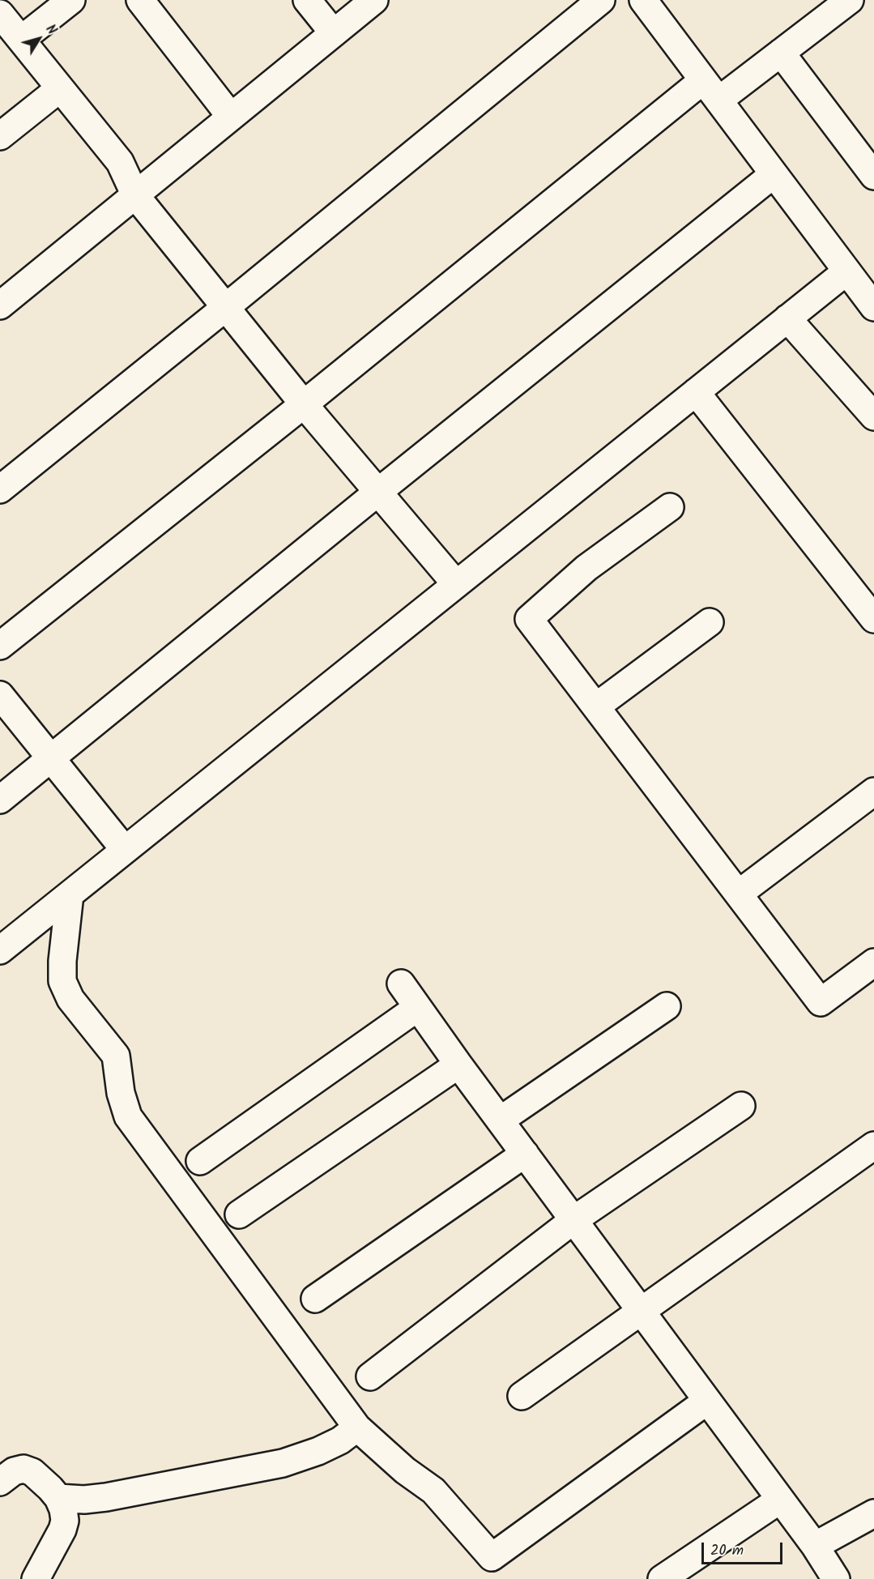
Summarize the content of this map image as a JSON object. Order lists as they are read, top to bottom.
{
  "scale_bar": "20 m",
  "north": "top right"
}
